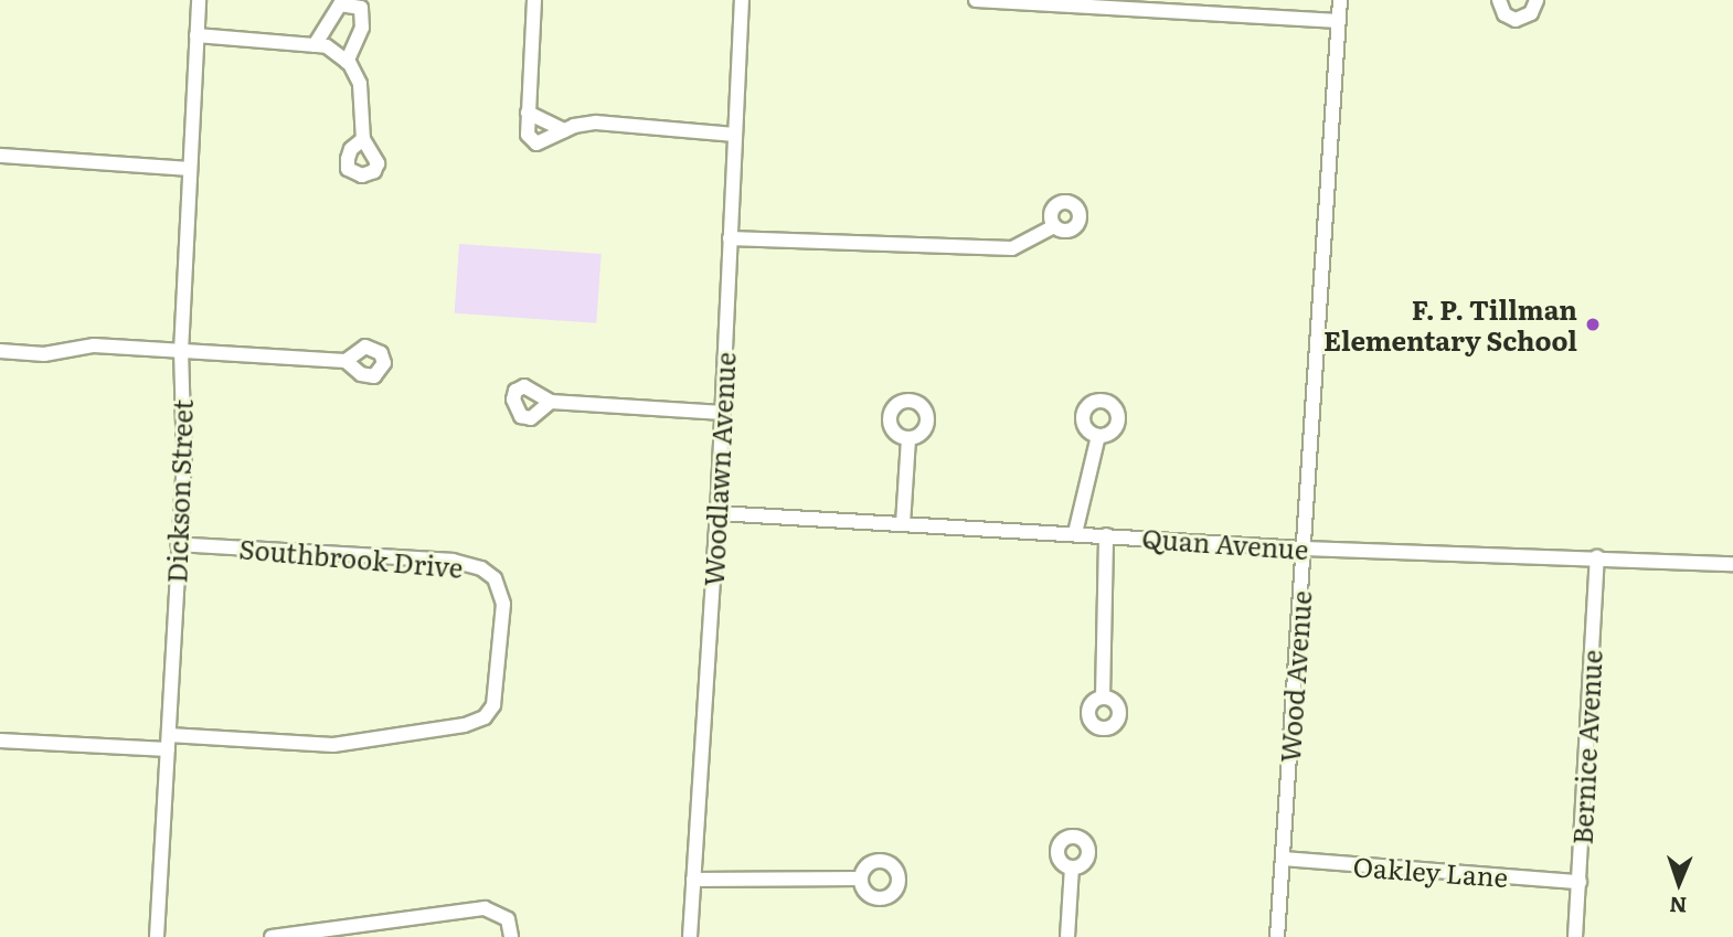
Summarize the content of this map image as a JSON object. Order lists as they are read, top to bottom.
{
  "streets": {
    "street": [
      "Woodlawn Avenue",
      "Dickson Street",
      "Quan Avenue",
      "Southbrook Drive",
      "Wood Avenue",
      "Bernice Avenue",
      "Oakley Lane"
    ]
  },
  "crossings": [
    ["Woodlawn Avenue", "Quan Avenue"],
    ["Dickson Street", "Southbrook Drive"],
    ["Quan Avenue", "Wood Avenue"],
    ["Quan Avenue", "Bernice Avenue"],
    ["Wood Avenue", "Oakley Lane"],
    ["Bernice Avenue", "Oakley Lane"]
  ],
  "places": ["F. P. Tillman Elementary School"],
  "north": "bottom"
}
